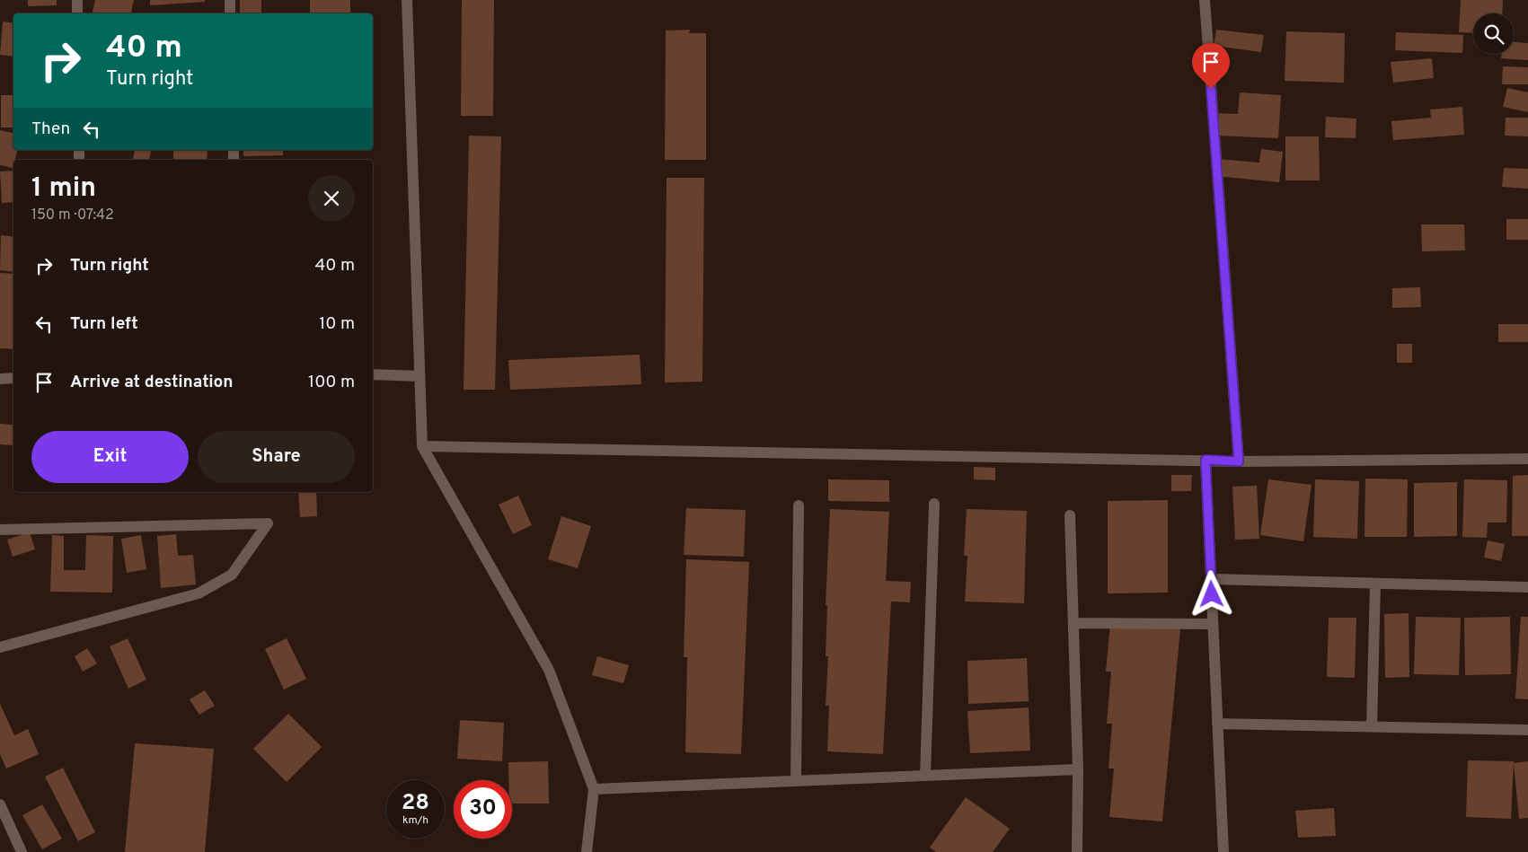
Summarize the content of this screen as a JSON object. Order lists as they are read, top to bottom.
{
  "page": {
    "turn": ["40 m", "Turn right"],
    "then": "Then",
    "heading": ["1 min", "150 m · 07:42"],
    "list": [
      {
        "name": "Turn right",
        "value": "40 m"
      },
      {
        "name": "Turn left",
        "value": "10 m"
      },
      {
        "name": "Arrive at destination",
        "value": "100 m"
      }
    ],
    "buttons": ["Exit", "Share"],
    "speed": "28 km/h",
    "limit": "30"
  }
}
